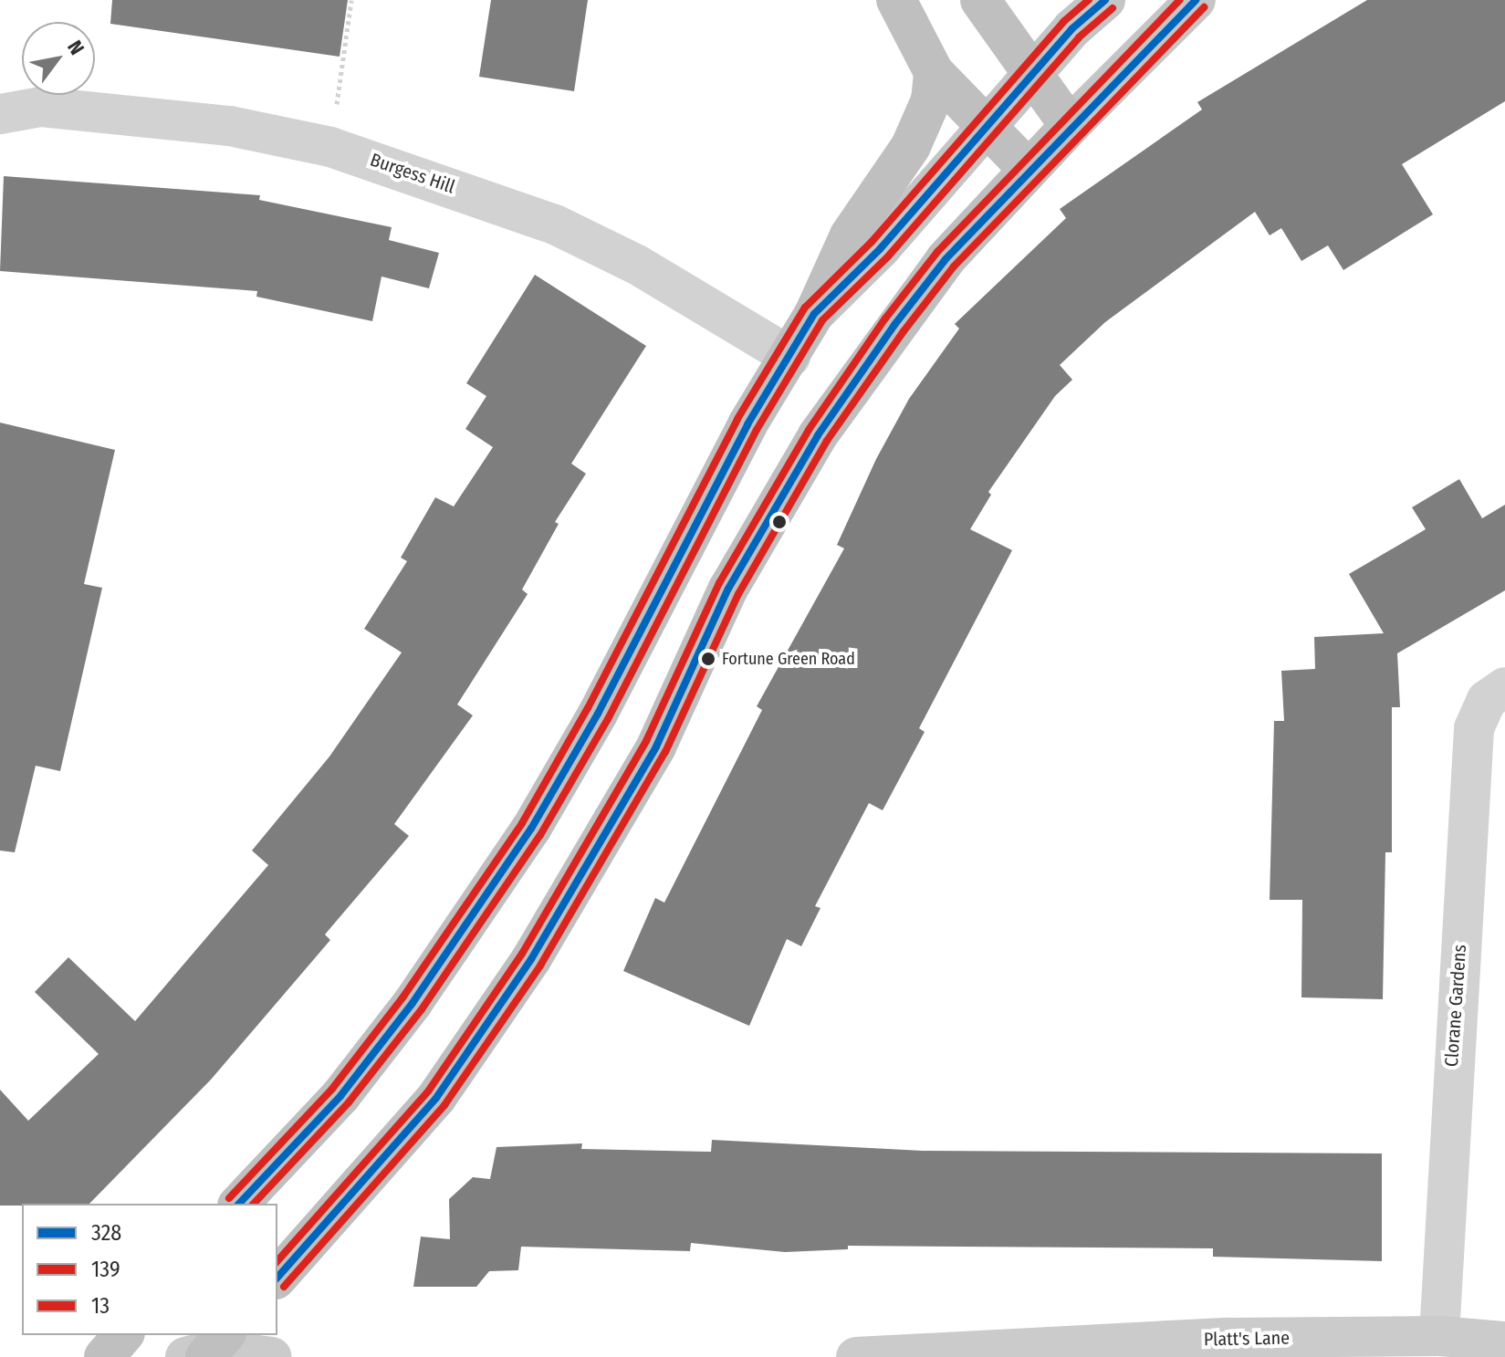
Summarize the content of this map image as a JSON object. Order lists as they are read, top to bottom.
{
  "streets": {
    "street": ["Burgess Hill", "Clorane Gardens", "Platt's Lane"]
  },
  "crossings": [
    ["Clorane Gardens", "Platt's Lane"]
  ],
  "places": ["Fortune Green Road"],
  "lines": ["transit line 328", "transit line 13", "transit line 139"],
  "legend": ["328", "139", "13"],
  "north": "top right"
}
